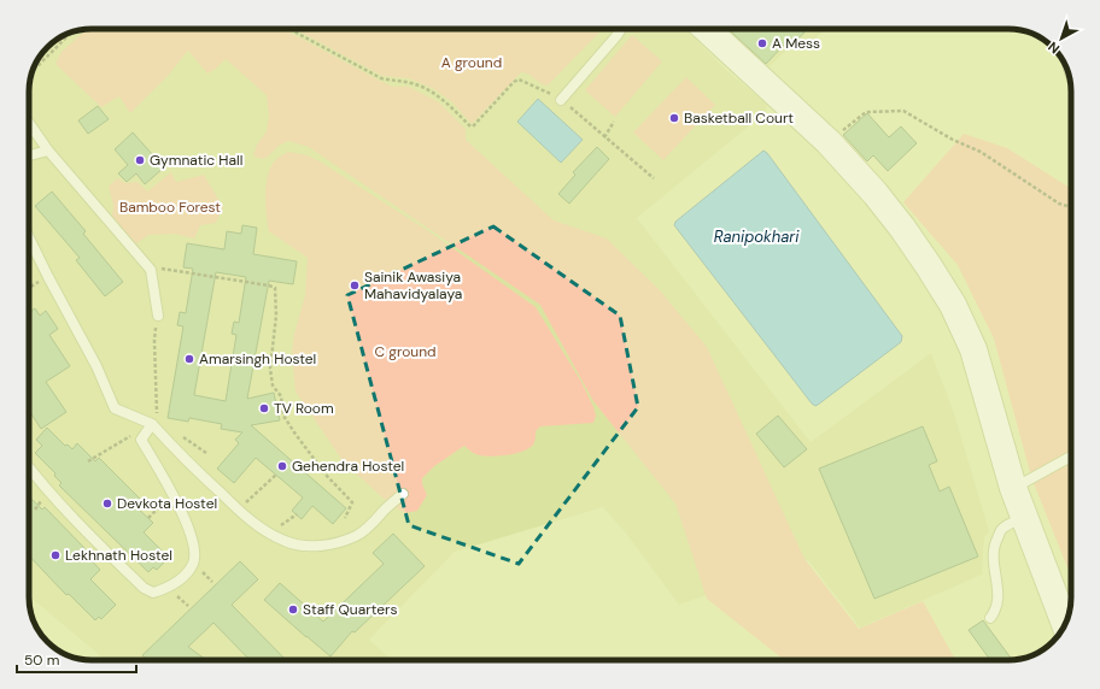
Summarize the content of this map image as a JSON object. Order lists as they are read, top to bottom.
{
  "water": ["Ranipokhari"],
  "parks": ["A ground", "Bamboo Forest", "C ground"],
  "places": [
    "A Mess",
    "Basketball Court",
    "Gymnatic Hall",
    "Sainik Awasiya Mahavidyalaya",
    "Amarsingh Hostel",
    "TV Room",
    "Gehendra Hostel",
    "Devkota Hostel",
    "Lekhnath Hostel",
    "Staff Quarters"
  ],
  "scale_bar": "50 m",
  "north": "bottom left"
}
